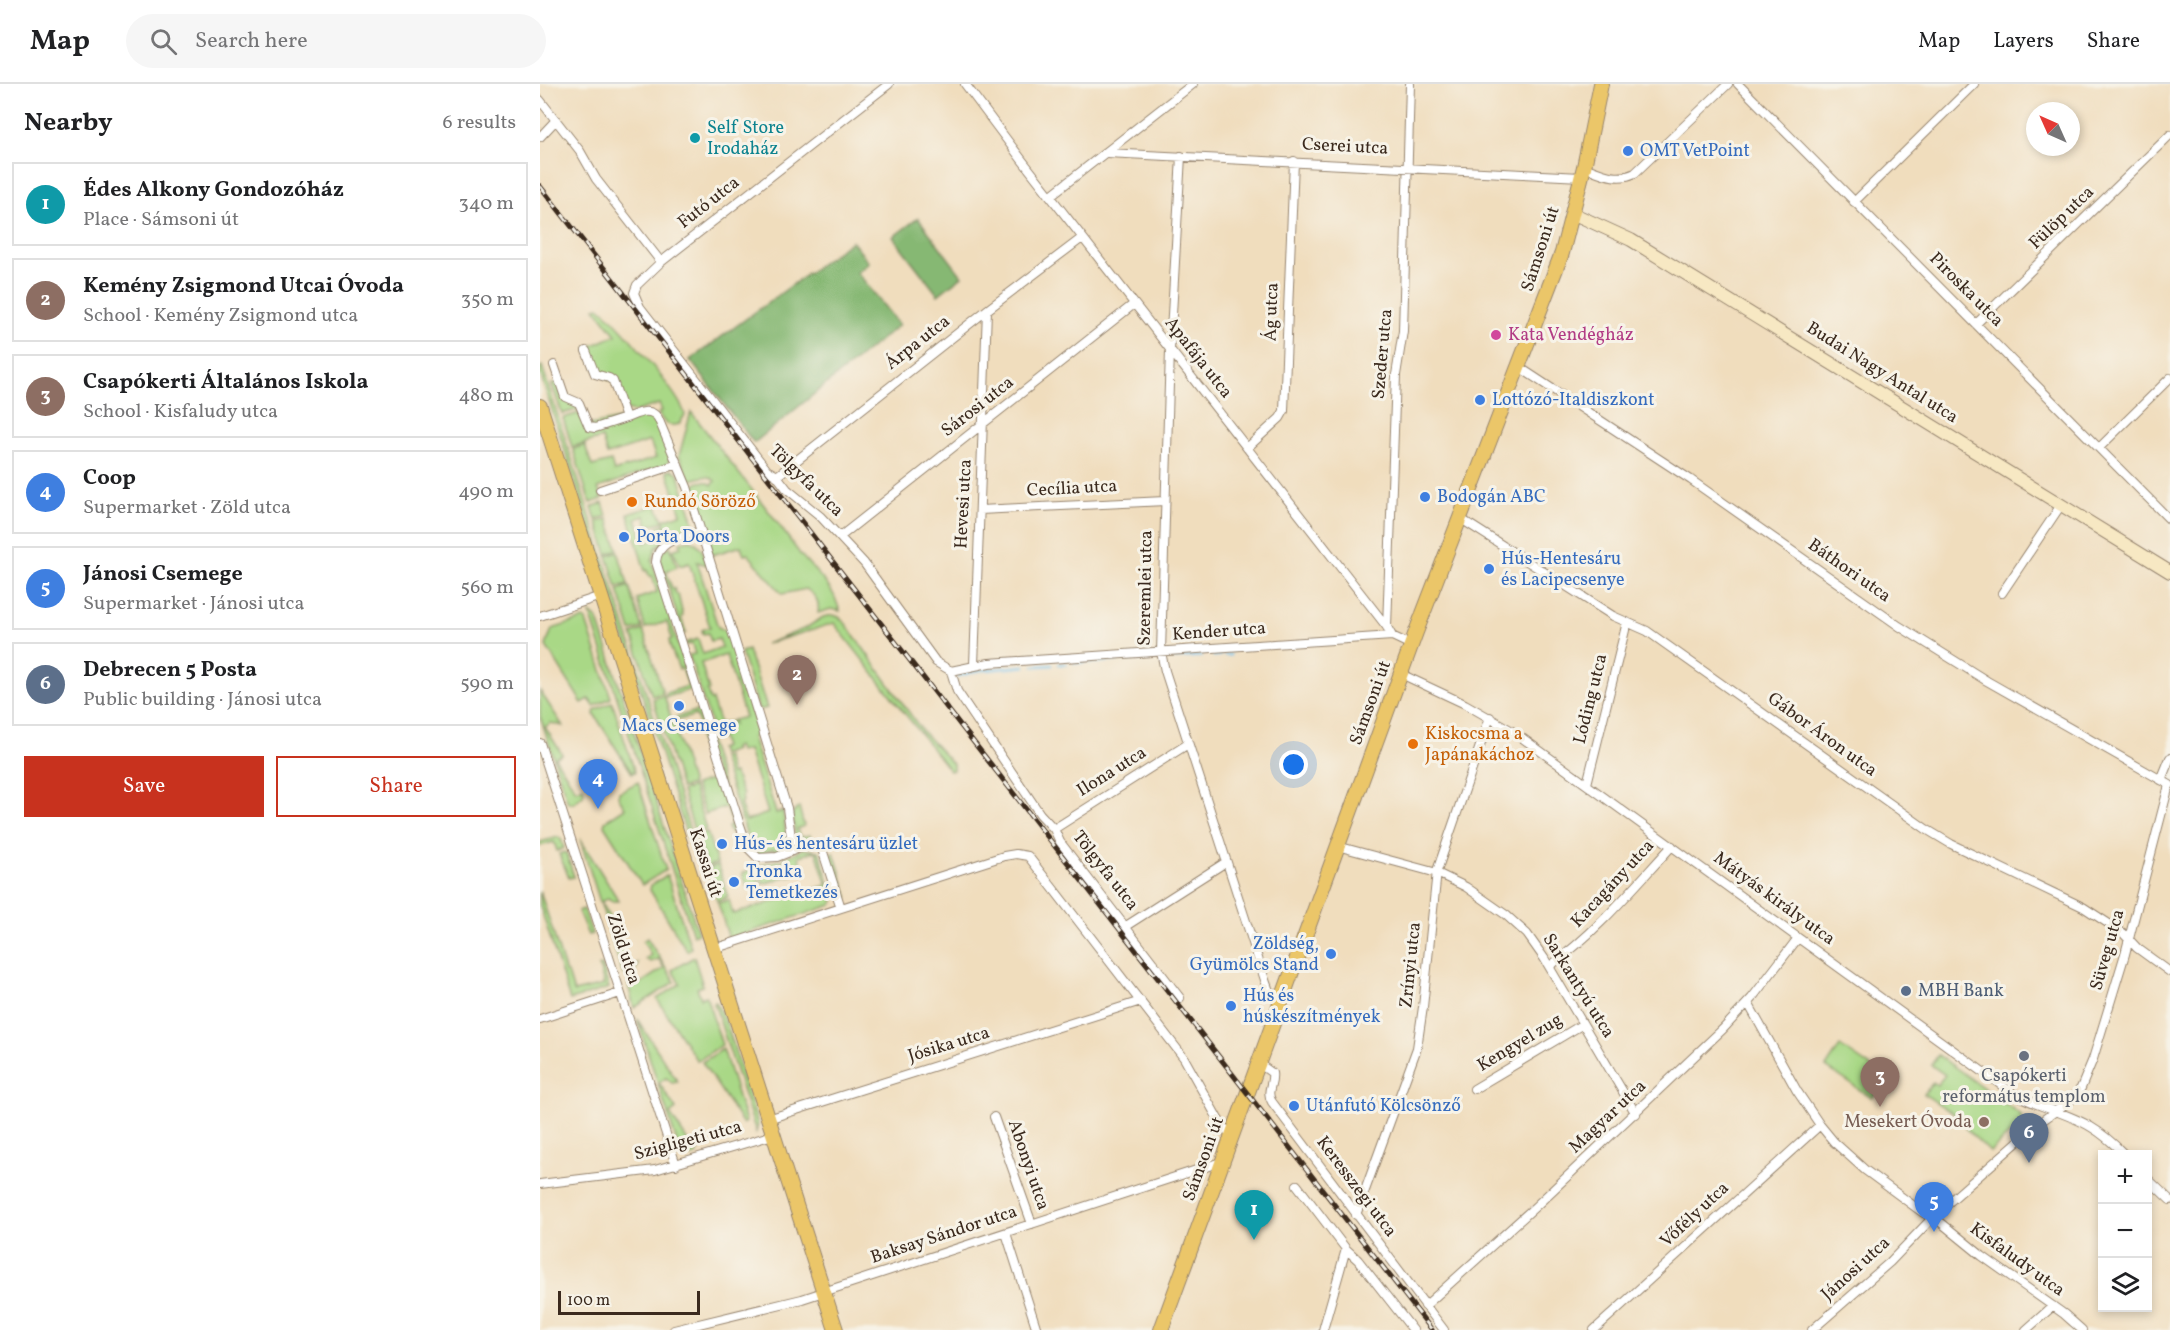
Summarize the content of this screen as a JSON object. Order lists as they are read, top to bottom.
{
  "streets": {
    "main road": ["Sámsoni út", "Kassai út"],
    "street": [
      "Cserei utca",
      "Futó utca",
      "Fülöp utca",
      "Piroska utca",
      "Ág utca",
      "Árpa utca",
      "Szeder utca",
      "Apafája utca",
      "Budai Nagy Antal utca",
      "Sárosi utca",
      "Tölgyfa utca",
      "Cecília utca",
      "Hevesi utca",
      "Báthori utca",
      "Szeremlei utca",
      "Kender utca",
      "Lóding utca",
      "Gábor Áron utca",
      "Ilona utca",
      "Kacagány utca",
      "Mátyás király utca",
      "Zöld utca",
      "Süveg utca",
      "Zrínyi utca",
      "Sarkantyú utca",
      "Kengyel zug",
      "Jósika utca",
      "Magyar utca",
      "Szigligeti utca",
      "Abonyi utca",
      "Keresszegi utca",
      "Vőfély utca",
      "Baksay Sándor utca",
      "Kisfaludy utca",
      "Jánosi utca"
    ]
  },
  "crossings": [
    ["Cserei utca", "Sámsoni út"],
    ["Cserei utca", "Ág utca"],
    ["Cserei utca", "Szeder utca"],
    ["Cserei utca", "Szeremlei utca"],
    ["Futó utca", "Tölgyfa utca"],
    ["Fülöp utca", "Piroska utca"],
    ["Sámsoni út", "Budai Nagy Antal utca"],
    ["Sámsoni út", "Báthori utca"],
    ["Sámsoni út", "Szeremlei utca"],
    ["Sámsoni út", "Gábor Áron utca"],
    ["Sámsoni út", "Mátyás király utca"],
    ["Sámsoni út", "Sarkantyú utca"],
    ["Sámsoni út", "Keresszegi utca"],
    ["Sámsoni út", "Baksay Sándor utca"],
    ["Ág utca", "Apafája utca"],
    ["Árpa utca", "Apafája utca"],
    ["Árpa utca", "Tölgyfa utca"],
    ["Árpa utca", "Hevesi utca"],
    ["Szeder utca", "Apafája utca"],
    ["Apafája utca", "Sárosi utca"],
    ["Apafája utca", "Szeremlei utca"],
    ["Apafája utca", "Kender utca"],
    ["Sárosi utca", "Tölgyfa utca"],
    ["Sárosi utca", "Hevesi utca"],
    ["Tölgyfa utca", "Kender utca"],
    ["Tölgyfa utca", "Ilona utca"],
    ["Cecília utca", "Hevesi utca"],
    ["Cecília utca", "Szeremlei utca"],
    ["Hevesi utca", "Kender utca"],
    ["Báthori utca", "Süveg utca"],
    ["Szeremlei utca", "Kender utca"],
    ["Szeremlei utca", "Ilona utca"],
    ["Lóding utca", "Gábor Áron utca"],
    ["Lóding utca", "Mátyás király utca"],
    ["Gábor Áron utca", "Süveg utca"],
    ["Kassai út", "Jósika utca"],
    ["Kassai út", "Szigligeti utca"],
    ["Kassai út", "Baksay Sándor utca"],
    ["Kacagány utca", "Mátyás király utca"],
    ["Kacagány utca", "Sarkantyú utca"],
    ["Mátyás király utca", "Süveg utca"],
    ["Mátyás király utca", "Zrínyi utca"],
    ["Mátyás király utca", "Magyar utca"],
    ["Mátyás király utca", "Jánosi utca"],
    ["Zöld utca", "Szigligeti utca"],
    ["Süveg utca", "Jánosi utca"],
    ["Zrínyi utca", "Sarkantyú utca"],
    ["Zrínyi utca", "Keresszegi utca"],
    ["Sarkantyú utca", "Kengyel zug"],
    ["Sarkantyú utca", "Magyar utca"],
    ["Magyar utca", "Keresszegi utca"],
    ["Magyar utca", "Kisfaludy utca"],
    ["Abonyi utca", "Baksay Sándor utca"],
    ["Vőfély utca", "Kisfaludy utca"],
    ["Kisfaludy utca", "Jánosi utca"]
  ],
  "places": [
    "Self Store Irodaház",
    "OMT VetPoint",
    "Kata Vendégház",
    "Lottózó-Italdiszkont",
    "Bodogán ABC",
    "Rundó Söröző",
    "Porta Doors",
    "Hús-Hentesáru és Lacipecsenye",
    "Macs Csemege",
    "Kiskocsma a Japánakáchoz",
    "Hús- és hentesáru üzlet",
    "Tronka Temetkezés",
    "Zöldség, Gyümölcs Stand",
    "MBH Bank",
    "Hús és húskészítmények",
    "Csapókerti református templom",
    "Utánfutó Kölcsönző",
    "Mesekert Óvoda"
  ],
  "scale_bar": "100 m",
  "north": "top left",
  "page": {
    "header": "Map",
    "search": "Search here",
    "nav": ["Map", "Layers", "Share"],
    "heading": ["Nearby", "6 results"],
    "list": [
      {
        "mark": "1",
        "name": "Édes Alkony Gondozóház",
        "note": "Place · Sámsoni út",
        "value": "340 m"
      },
      {
        "mark": "2",
        "name": "Kemény Zsigmond Utcai Óvoda",
        "note": "School · Kemény Zsigmond utca",
        "value": "350 m"
      },
      {
        "mark": "3",
        "name": "Csapókerti Általános Iskola",
        "note": "School · Kisfaludy utca",
        "value": "480 m"
      },
      {
        "mark": "4",
        "name": "Coop",
        "note": "Supermarket · Zöld utca",
        "value": "490 m"
      },
      {
        "mark": "5",
        "name": "Jánosi Csemege",
        "note": "Supermarket · Jánosi utca",
        "value": "560 m"
      },
      {
        "mark": "6",
        "name": "Debrecen 5 Posta",
        "note": "Public building · Jánosi utca",
        "value": "590 m"
      }
    ],
    "pins": [
      "2",
      "4",
      "3",
      "6",
      "5",
      "1"
    ],
    "buttons": ["Save", "Share"],
    "map_buttons": ["+", "−"],
    "scale": "100 m"
  }
}
